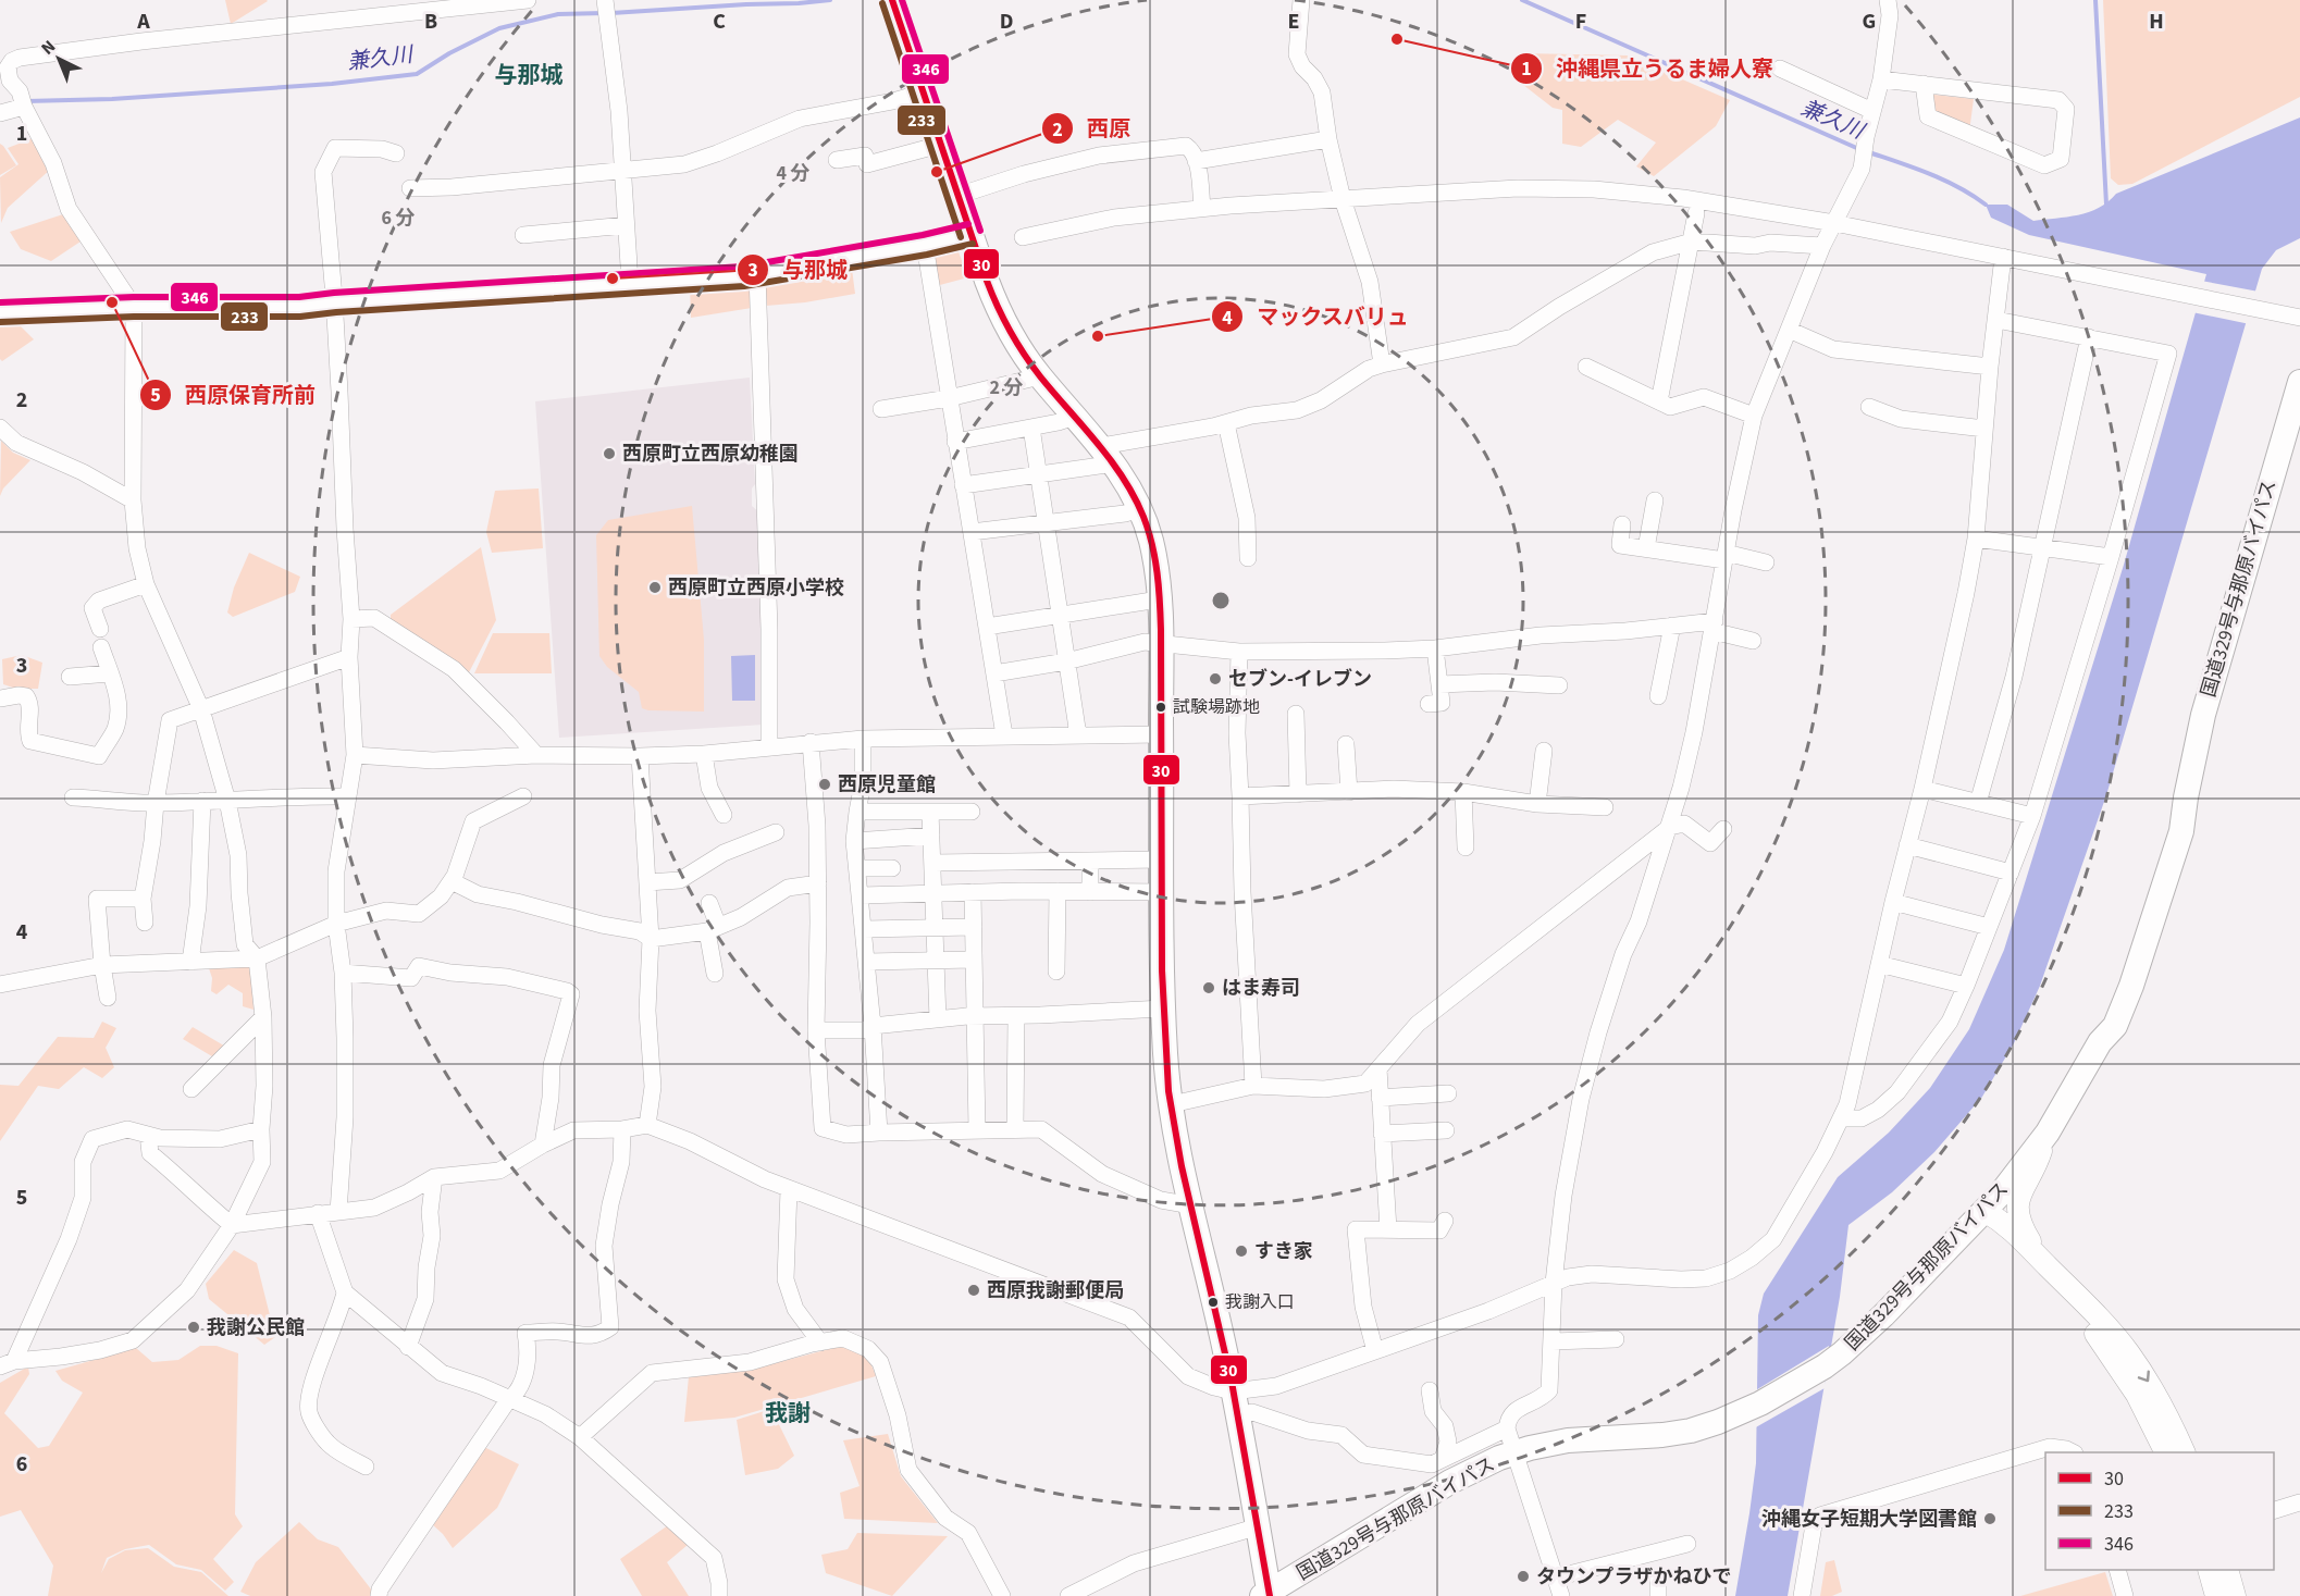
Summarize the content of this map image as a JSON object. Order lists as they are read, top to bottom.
{
  "streets": {
    "highway": ["国道329号与那原バイパス"]
  },
  "districts": ["与那城", "我謝"],
  "water": ["兼久川"],
  "places": [
    "沖縄県立うるま婦人寮",
    "西原",
    "与那城",
    "西原保育所前",
    "マックスバリュ",
    "西原町立西原幼稚園",
    "西原町立西原小学校",
    "セブン-イレブン",
    "試験場跡地",
    "西原児童館",
    "はま寿司",
    "すき家",
    "西原我謝郵便局",
    "我謝入口",
    "我謝公民館",
    "沖縄女子短期大学図書館",
    "タウンプラザかねひで"
  ],
  "lines": ["transit line 30", "transit line 346", "transit line 233"],
  "legend": ["30", "233", "346"],
  "north": "top left",
  "grid": {
    "columns": [
      "A",
      "B",
      "C",
      "D",
      "E",
      "F",
      "G",
      "H"
    ],
    "rows": [
      "1",
      "2",
      "3",
      "4",
      "5",
      "6"
    ]
  },
  "rings": ["4 分", "6 分", "2 分"]
}
